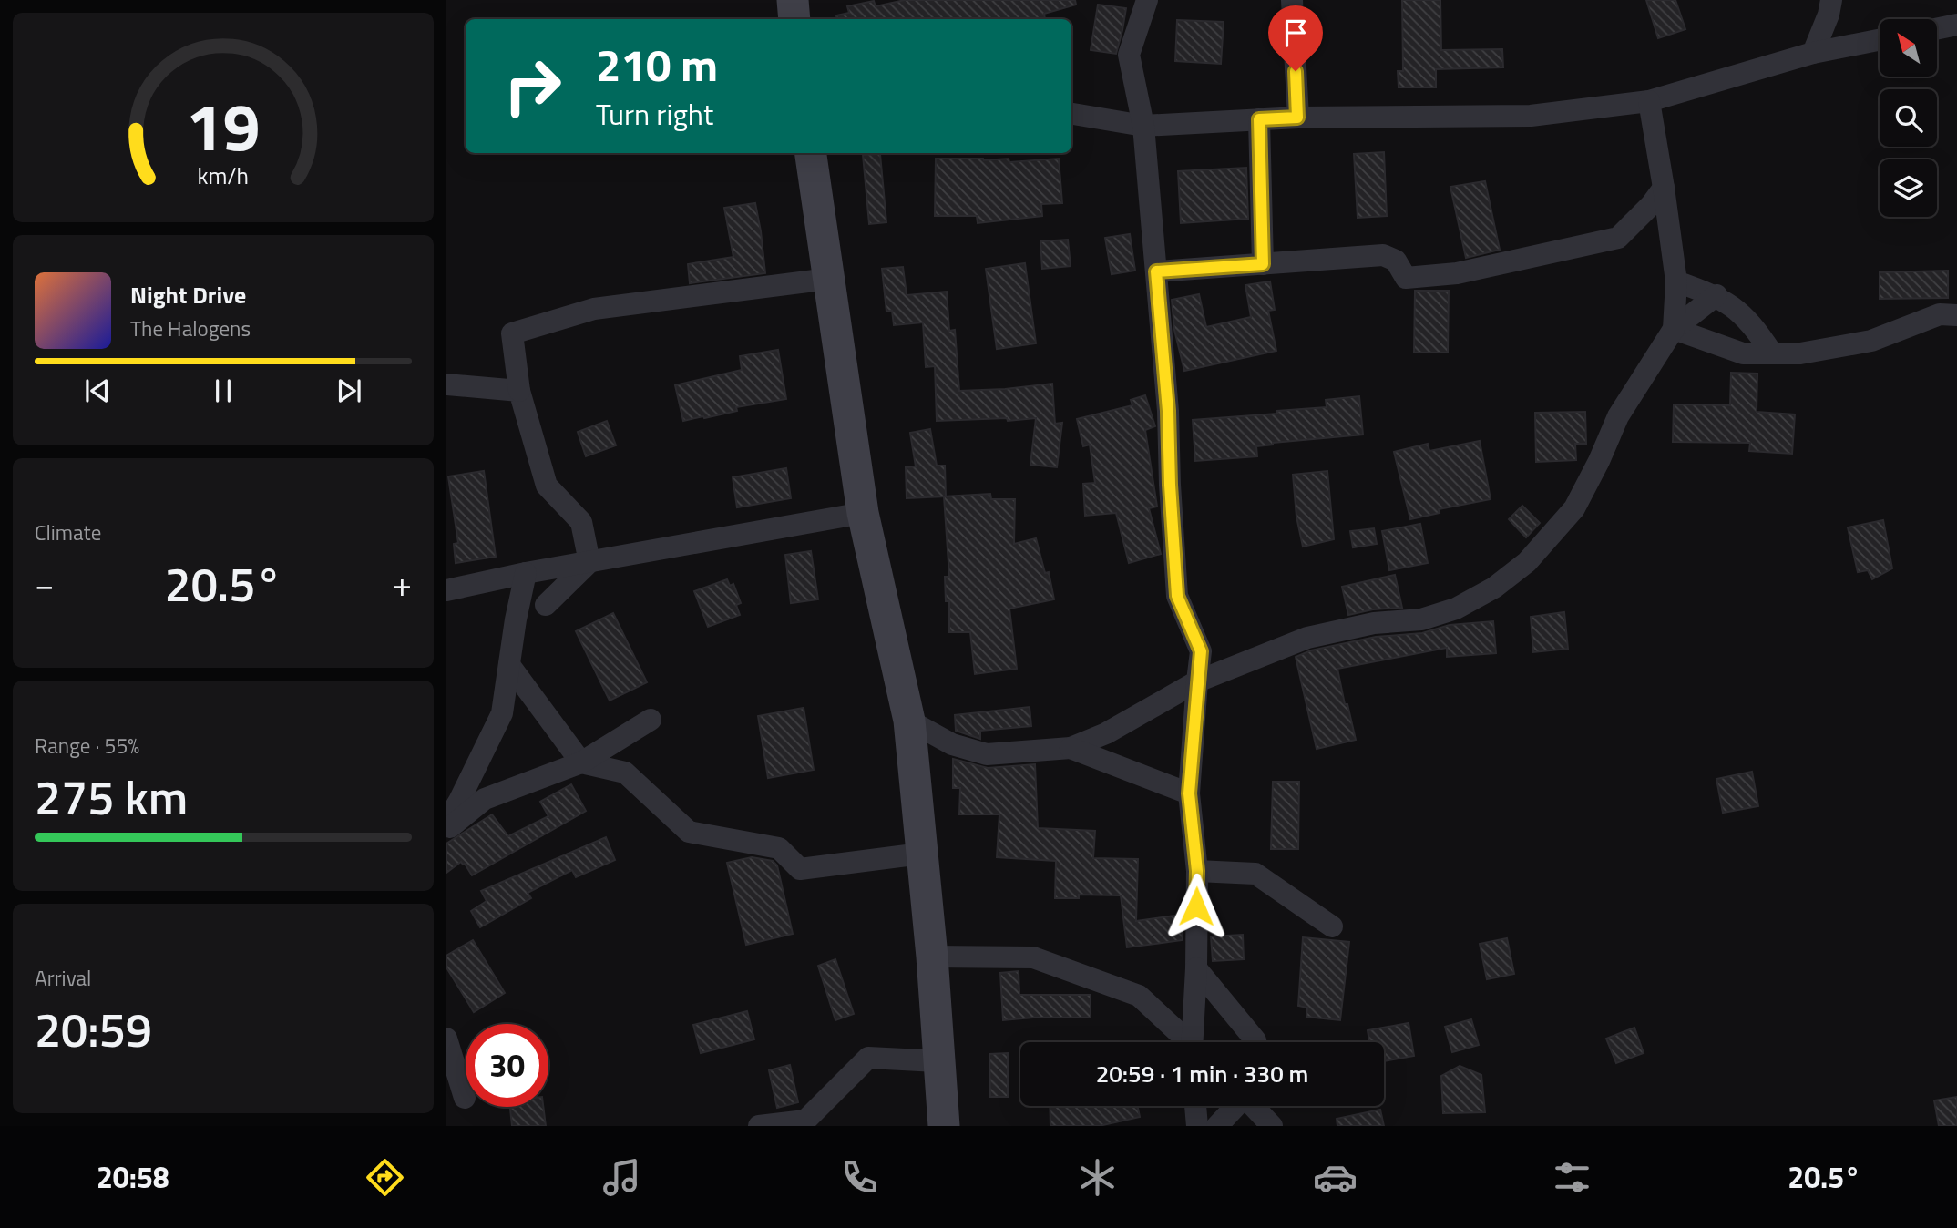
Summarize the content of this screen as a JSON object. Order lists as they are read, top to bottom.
{
  "north": "top left",
  "page": {
    "turn": ["210 m", "Turn right"],
    "song": ["Night Drive", "The Halogens"],
    "tile": [
      "Climate",
      ["Range · 55%", "275 km"],
      ["Arrival", "20:59"]
    ],
    "heat": ["−", "20.5°", "+"],
    "limit": "30",
    "trip": "20:59 · 1 min · 330 m",
    "tabs": ["20:58", "20.5°"],
    "gauge": ["19", "km/h"]
  }
}
